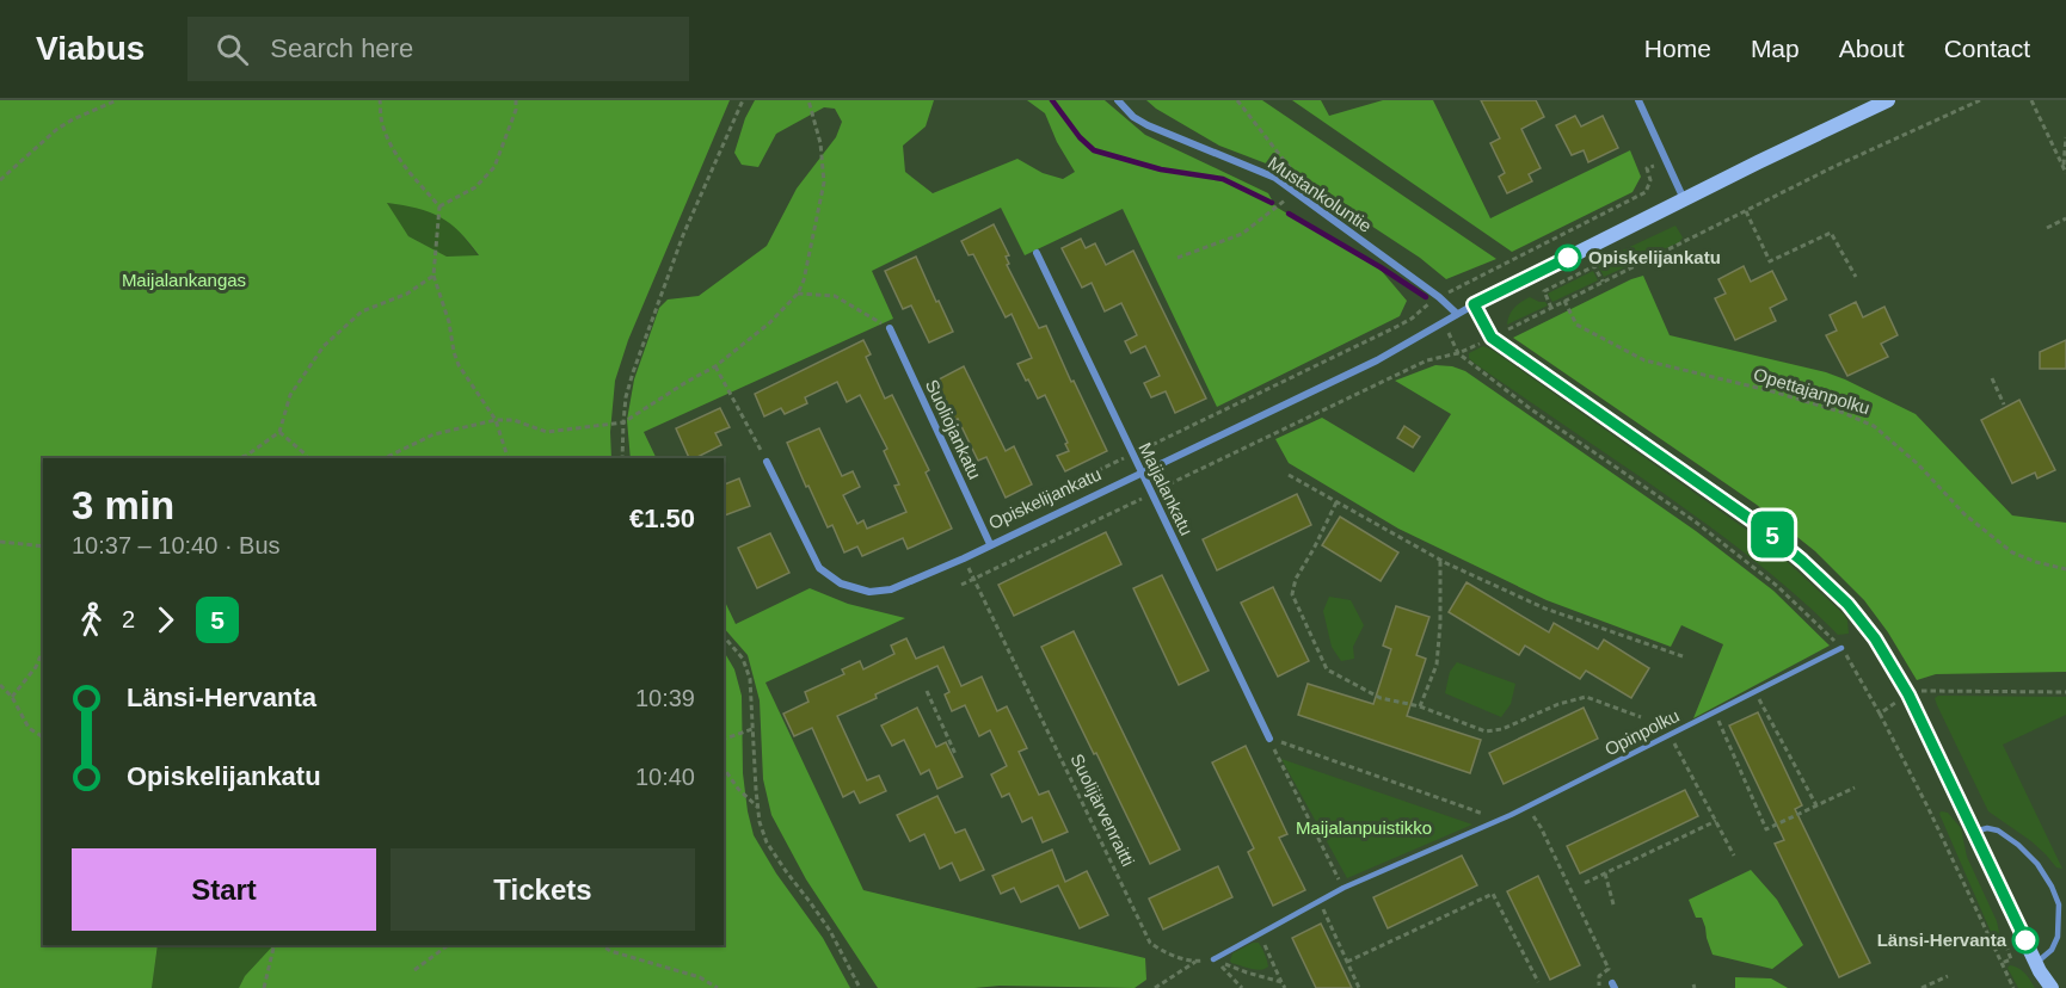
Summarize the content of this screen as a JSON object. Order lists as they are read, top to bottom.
{
  "streets": {
    "main road": ["Opiskelijankatu"],
    "street": ["Mustankoluntie", "Suoliojankatu", "Maijalankatu"],
    "lane": ["Opinpolku"],
    "path": ["Opettajanpolku", "Suolijärvenraitti"]
  },
  "crossings": [
    ["Mustankoluntie", "Opiskelijankatu"],
    ["Suoliojankatu", "Opiskelijankatu"],
    ["Maijalankatu", "Opiskelijankatu"],
    ["Opiskelijankatu", "Suolijärvenraitti"],
    ["Opinpolku", "Suolijärvenraitti"]
  ],
  "parks": ["Maijalankangas", "Maijalanpuistikko"],
  "places": ["Opiskelijankatu", "Länsi-Hervanta"],
  "lines": ["bus line 5"],
  "page": {
    "header": "Viabus",
    "search": "Search here",
    "nav": [
      "Home",
      "Map",
      "About",
      "Contact"
    ],
    "on_map": "5",
    "heading": ["3 min", "10:37 – 10:40 · Bus", "€1.50"],
    "legs": ["2", "5"],
    "list": [
      {
        "name": "Länsi-Hervanta",
        "value": "10:39"
      },
      {
        "name": "Opiskelijankatu",
        "value": "10:40"
      }
    ],
    "buttons": ["Start", "Tickets"]
  }
}
